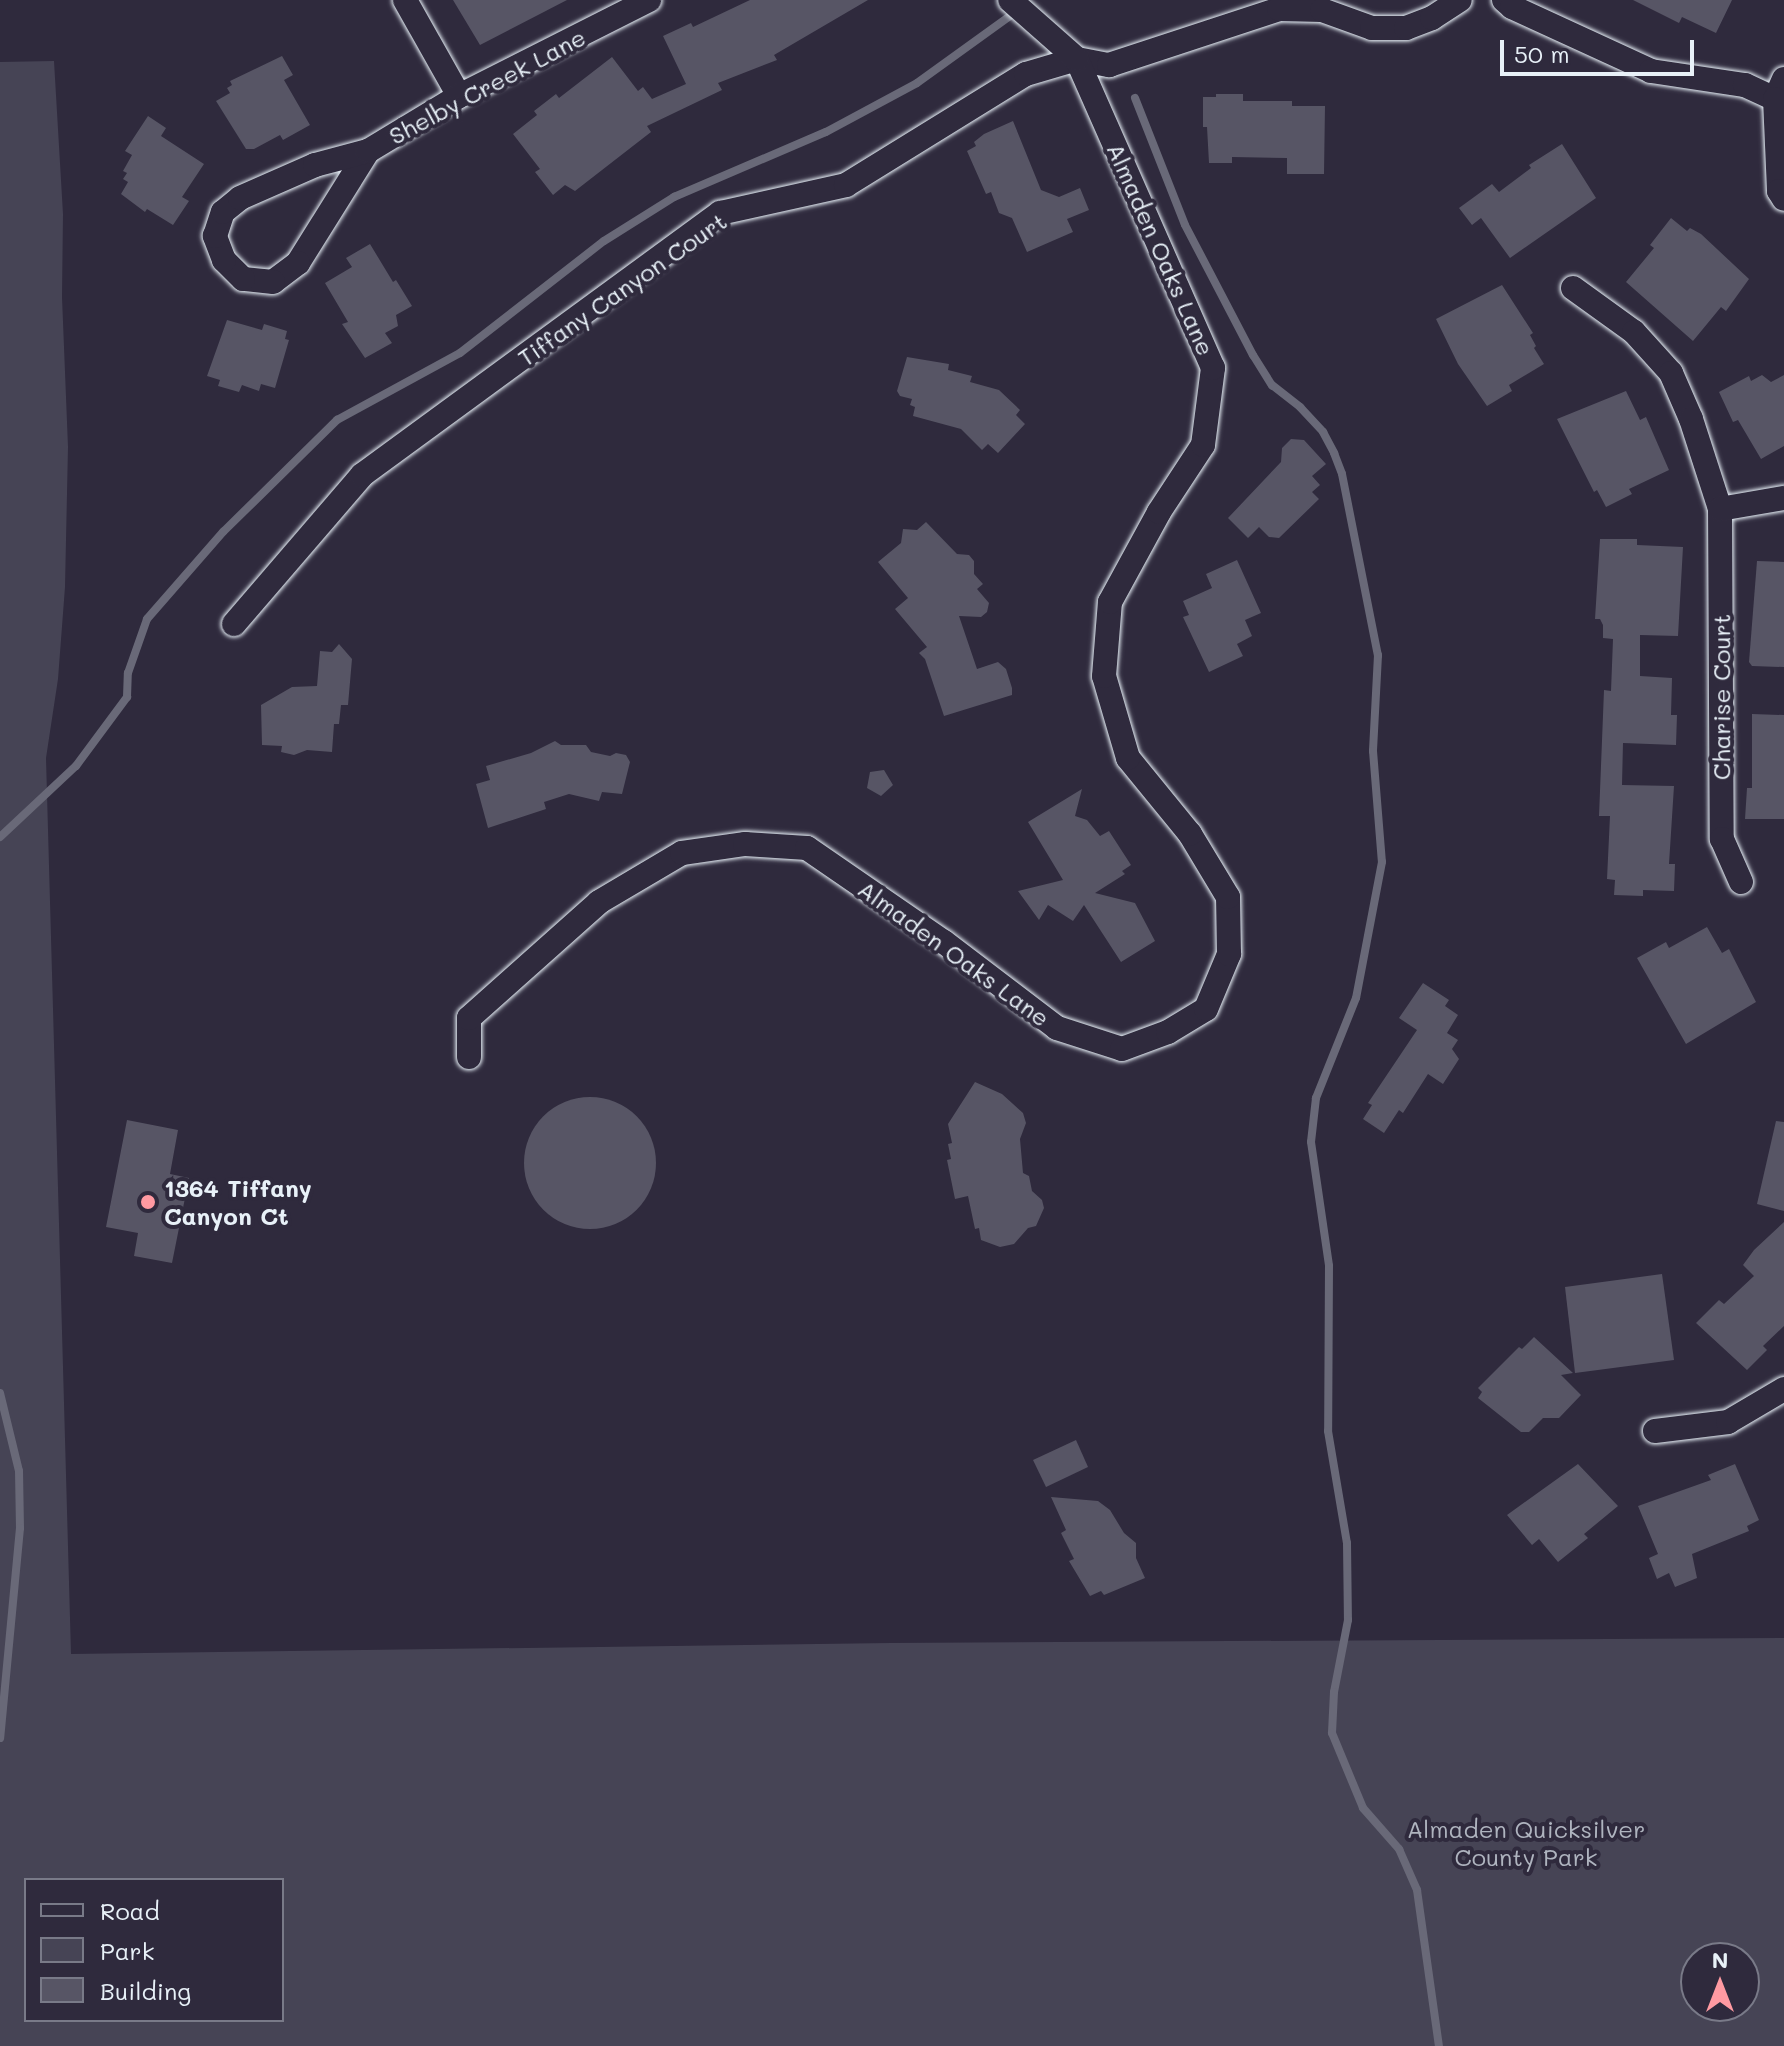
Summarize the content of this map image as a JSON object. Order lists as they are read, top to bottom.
{
  "streets": {
    "street": [
      "Shelby Creek Lane",
      "Almaden Oaks Lane",
      "Tiffany Canyon Court",
      "Charise Court"
    ]
  },
  "crossings": [
    ["Almaden Oaks Lane", "Tiffany Canyon Court"]
  ],
  "parks": ["Almaden Quicksilver County Park"],
  "places": ["1364 Tiffany Canyon Ct"],
  "legend": ["Road", "Park", "Building"],
  "scale_bar": "50 m",
  "north": "top"
}
